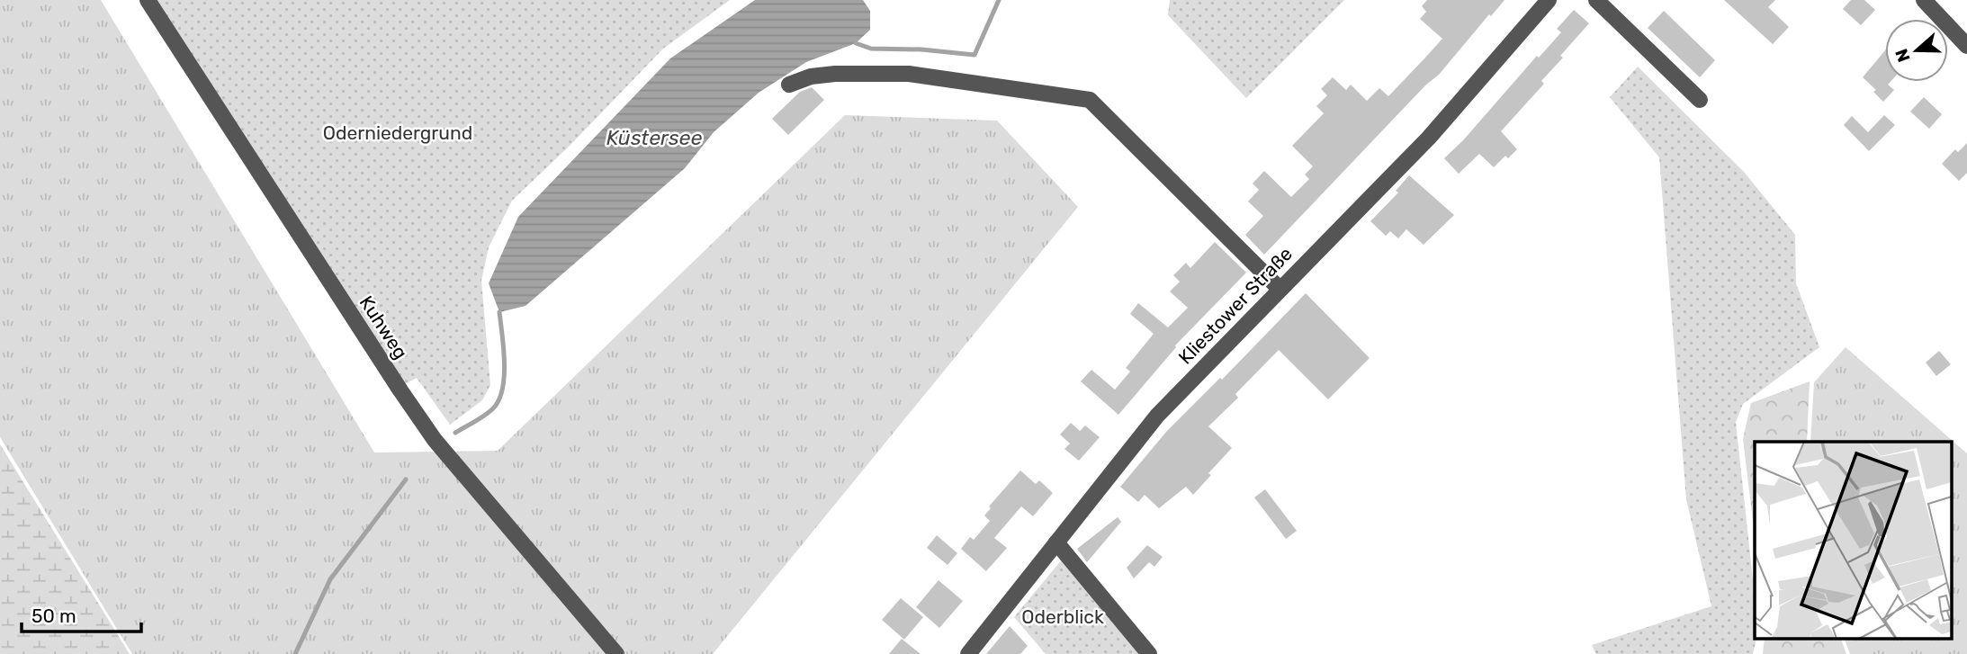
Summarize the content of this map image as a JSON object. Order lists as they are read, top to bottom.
{
  "streets": {
    "street": ["Kliestower Straße", "Kuhweg"]
  },
  "water": ["Küstersee"],
  "parks": ["Oderniedergrund", "Oderblick"],
  "scale_bar": "50 m",
  "north": "left"
}
